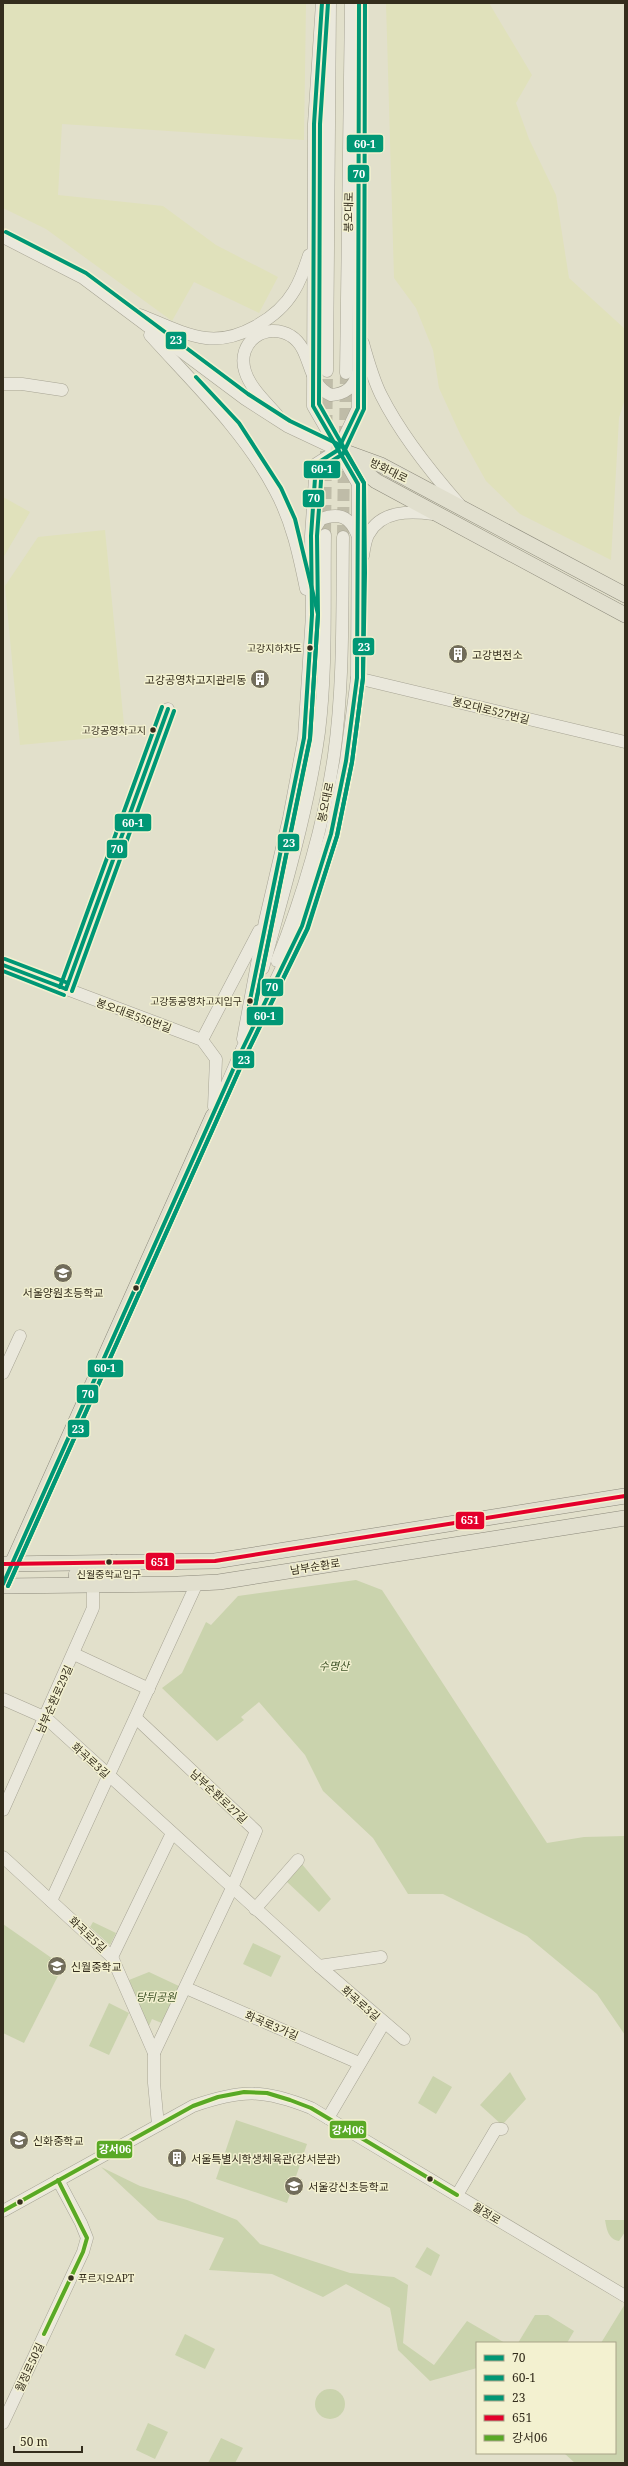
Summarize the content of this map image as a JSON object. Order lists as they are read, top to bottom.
{
  "streets": {
    "main road": ["방화대로", "남부순환로"],
    "street": [
      "봉오대로",
      "봉오대로527번길",
      "봉오대로556번길",
      "남부순환로29길",
      "화곡로3길",
      "남부순환로27길",
      "화곡로5길",
      "화곡로3가길",
      "월정로",
      "월정로50길"
    ]
  },
  "crossings": [
    ["남부순환로", "남부순환로29길"],
    ["남부순환로29길", "화곡로3길"],
    ["화곡로3길", "남부순환로27길"],
    ["화곡로5길", "월정로"],
    ["월정로", "월정로50길"]
  ],
  "parks": ["수명산", "당뒤공원"],
  "places": {
    "other": [
      "고강지하차도",
      "고강공영차고지",
      "고강동공영차고지입구",
      "신월중학교입구",
      "푸르지오APT"
    ],
    "building": ["고강변전소", "고강공영차고지관리동", "서울특별시학생체육관(강서분관)"],
    "school or university": [
      "서울양원초등학교",
      "신월중학교",
      "신화중학교",
      "서울강신초등학교"
    ]
  },
  "lines": [
    "transit line 70",
    "transit line 60-1",
    "transit line 23",
    "transit line 651",
    "transit line 강서06"
  ],
  "legend": [
    "70",
    "60-1",
    "23",
    "651",
    "강서06"
  ],
  "scale_bar": "50 m"
}
